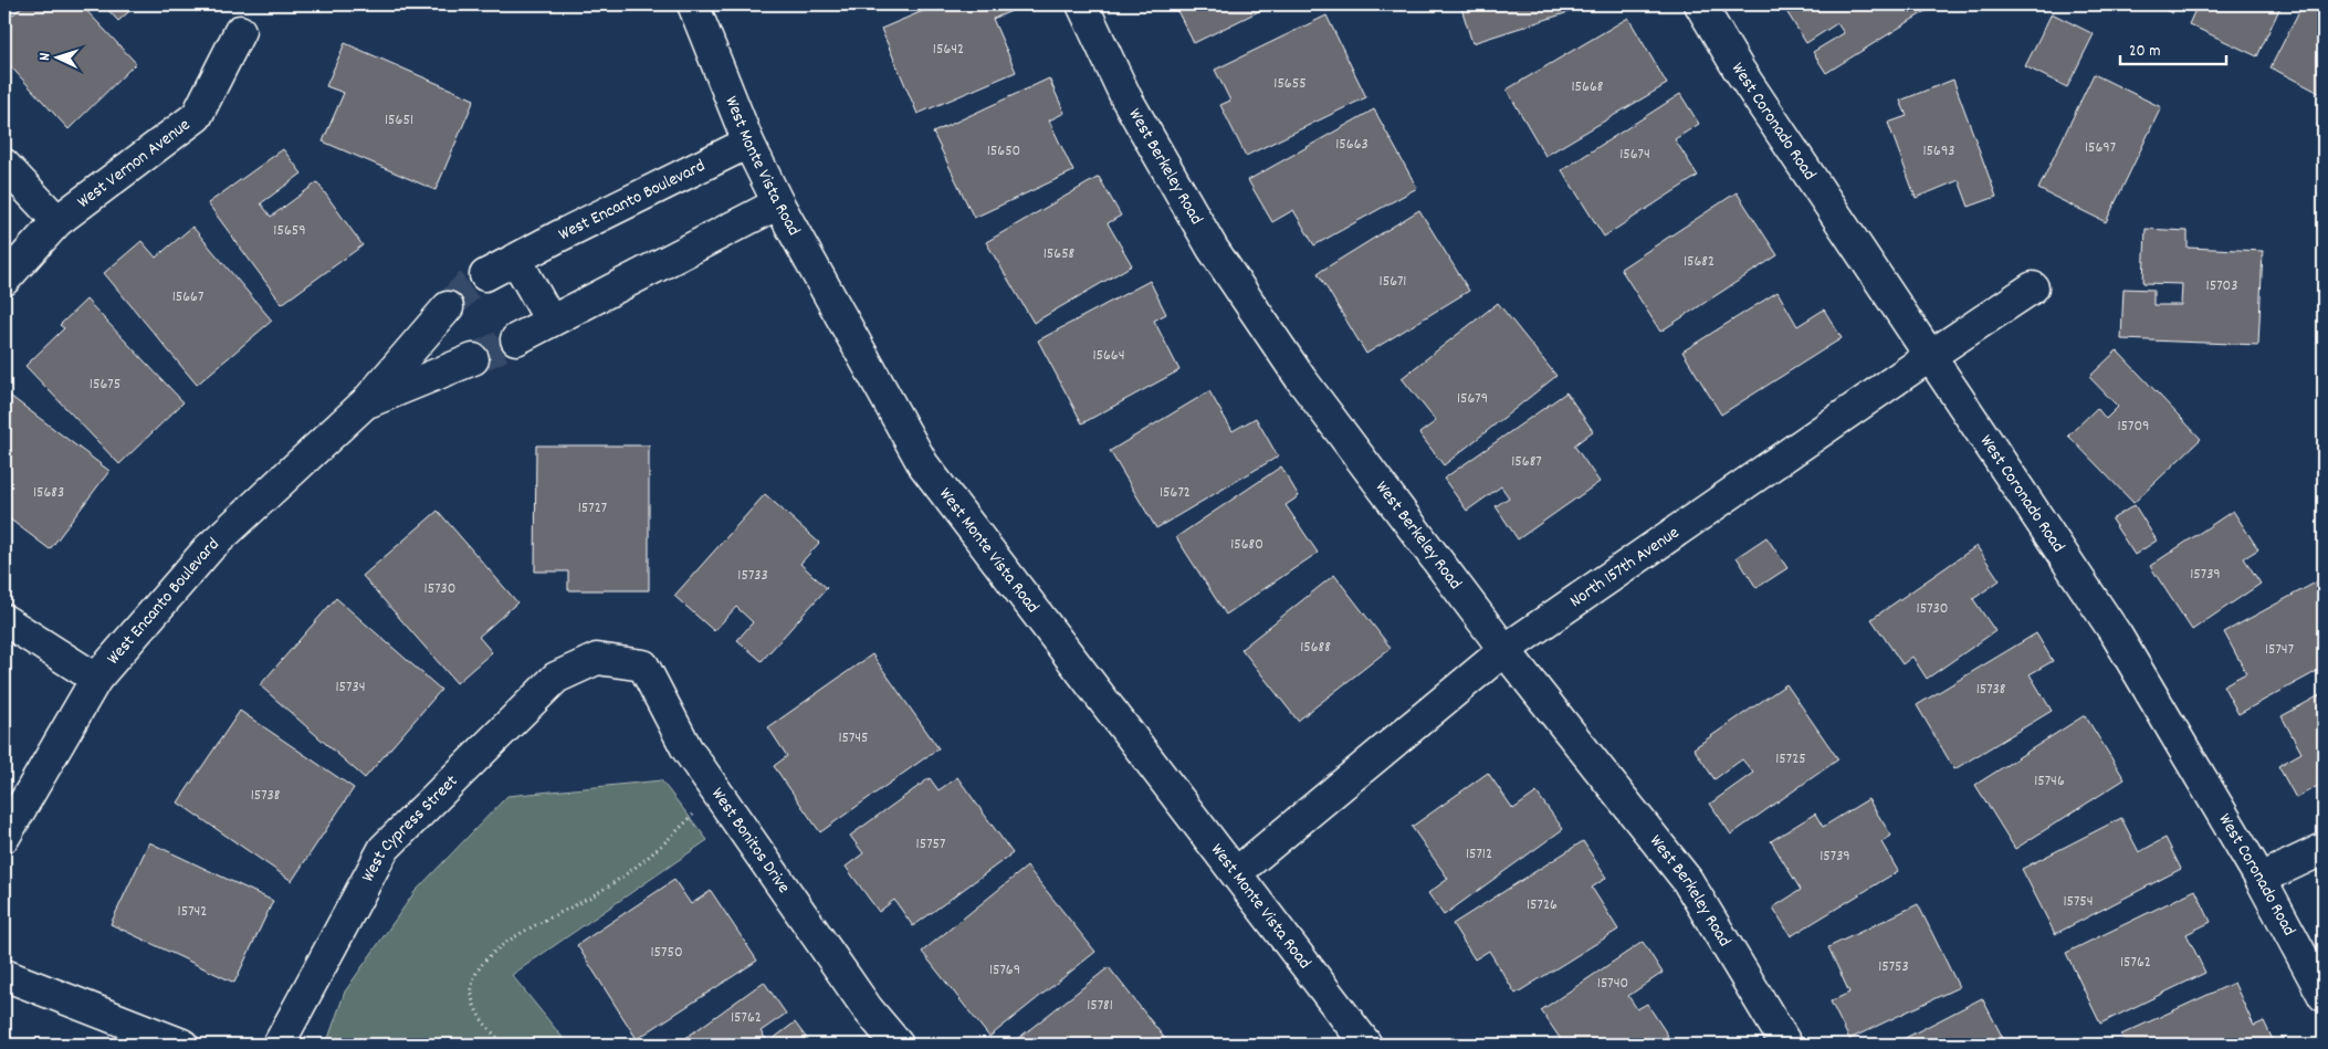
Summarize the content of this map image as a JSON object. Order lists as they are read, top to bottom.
{
  "streets": {
    "street": [
      "West Coronado Road",
      "West Vernon Avenue",
      "West Monte Vista Road",
      "West Berkeley Road",
      "West Encanto Boulevard",
      "North 157th Avenue",
      "West Cypress Street",
      "West Bonitos Drive"
    ]
  },
  "crossings": [
    ["West Coronado Road", "North 157th Avenue"],
    ["West Monte Vista Road", "West Encanto Boulevard"],
    ["West Monte Vista Road", "North 157th Avenue"],
    ["West Berkeley Road", "North 157th Avenue"],
    ["West Cypress Street", "West Bonitos Drive"]
  ],
  "house_numbers": [
    "15642",
    "15655",
    "15668",
    "15651",
    "15663",
    "15697",
    "15650",
    "15693",
    "15674",
    "15659",
    "15658",
    "15682",
    "15671",
    "15703",
    "15667",
    "15664",
    "15675",
    "15679",
    "15709",
    "15687",
    "15683",
    "15672",
    "15727",
    "15680",
    "15739",
    "15733",
    "15730",
    "15730",
    "15688",
    "15747",
    "15734",
    "15738",
    "15745",
    "15725",
    "15746",
    "15738",
    "15757",
    "15712",
    "15739",
    "15754",
    "15726",
    "15742",
    "15750",
    "15762",
    "15753",
    "15769",
    "15740",
    "15781",
    "15762"
  ],
  "scale_bar": "20 m",
  "north": "left"
}
